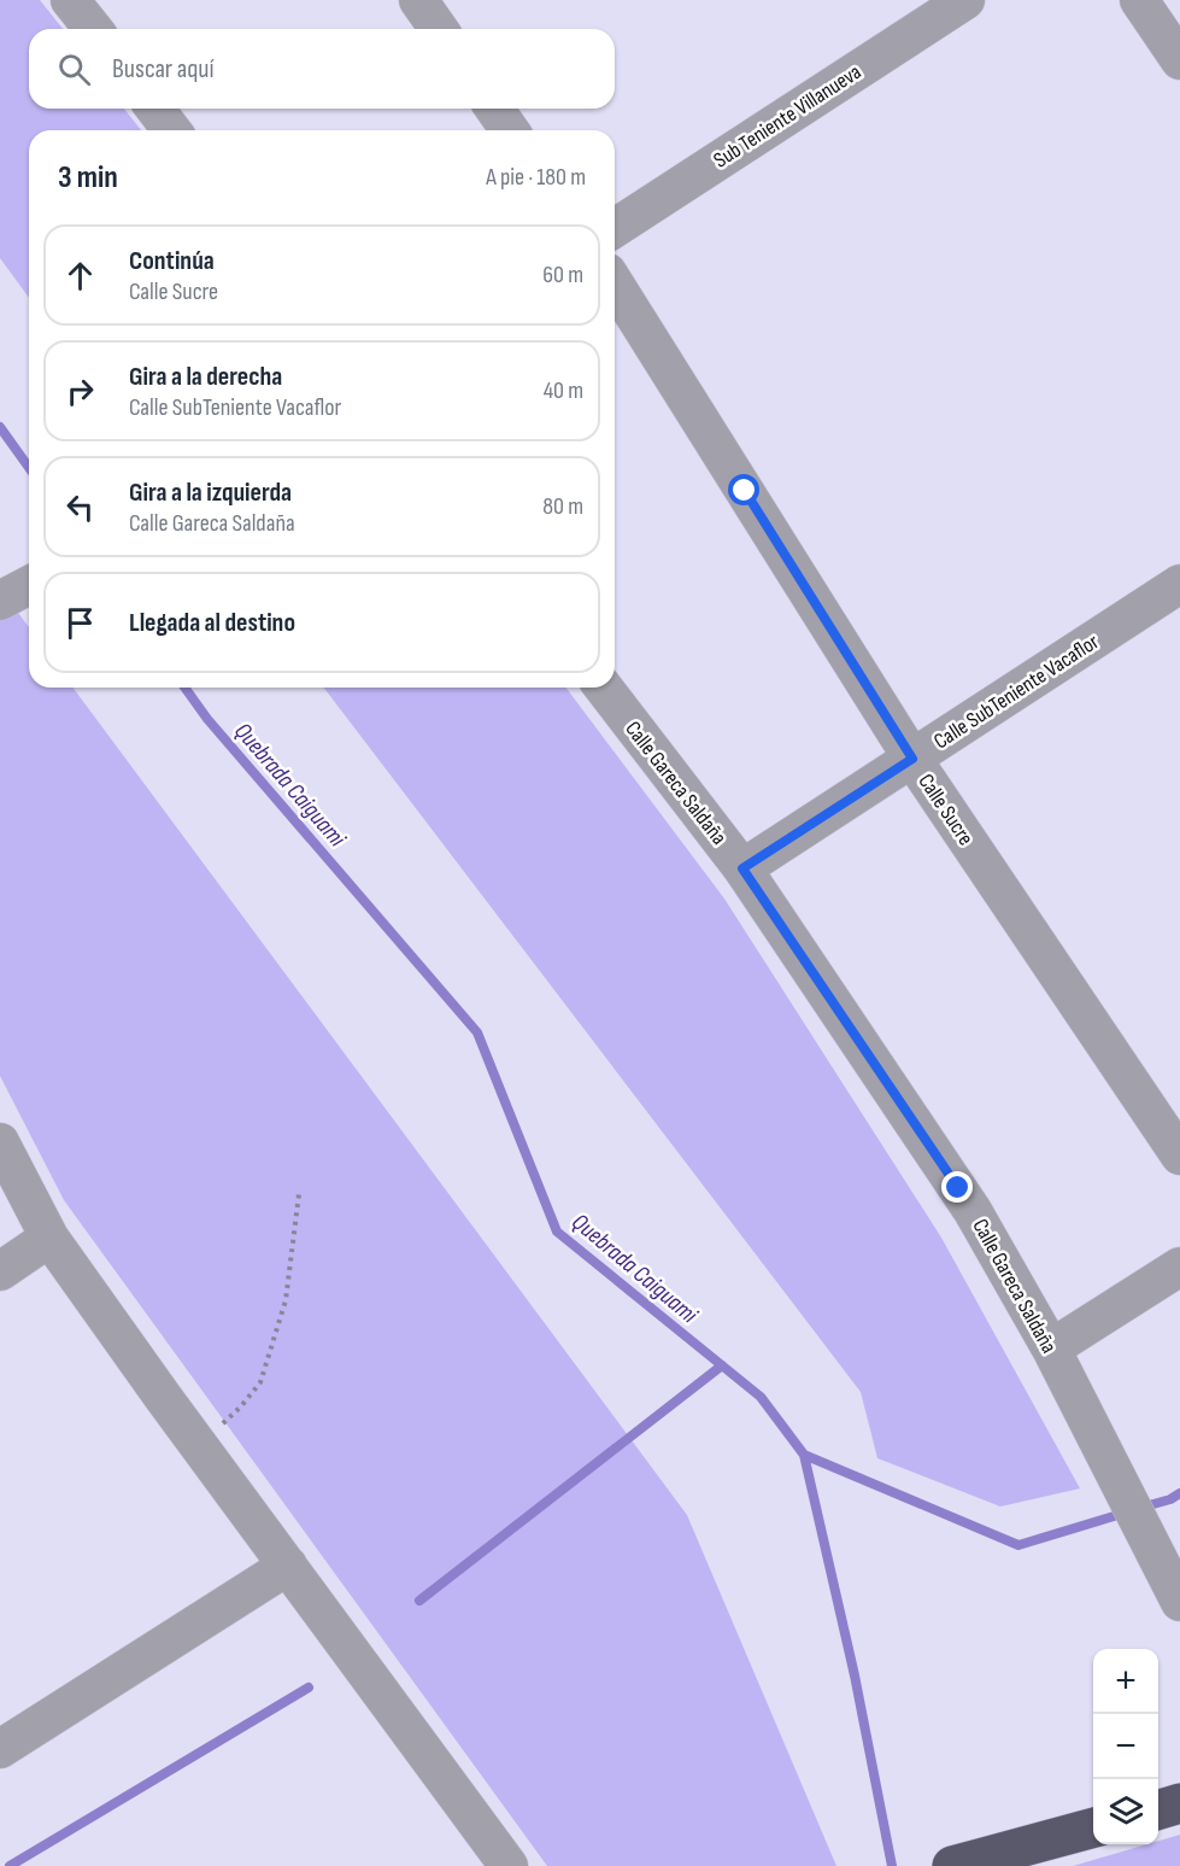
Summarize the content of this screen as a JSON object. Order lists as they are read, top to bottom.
{
  "streets": {
    "street": [
      "Sub Teniente Villanueva",
      "Calle SubTeniente Vacaflor",
      "Calle Gareca Saldaña",
      "Calle Sucre"
    ]
  },
  "crossings": [
    ["Calle SubTeniente Vacaflor", "Calle Gareca Saldaña"],
    ["Calle SubTeniente Vacaflor", "Calle Sucre"]
  ],
  "water": ["Quebrada Caiguami"],
  "page": {
    "search": "Buscar aquí",
    "heading": ["3 min", "A pie · 180 m"],
    "list": [
      ["Continúa", "Calle Sucre", "60 m"],
      ["Gira a la derecha", "Calle SubTeniente Vacaflor", "40 m"],
      ["Gira a la izquierda", "Calle Gareca Saldaña", "80 m"],
      "Llegada al destino"
    ],
    "map_buttons": ["+", "−"]
  }
}
